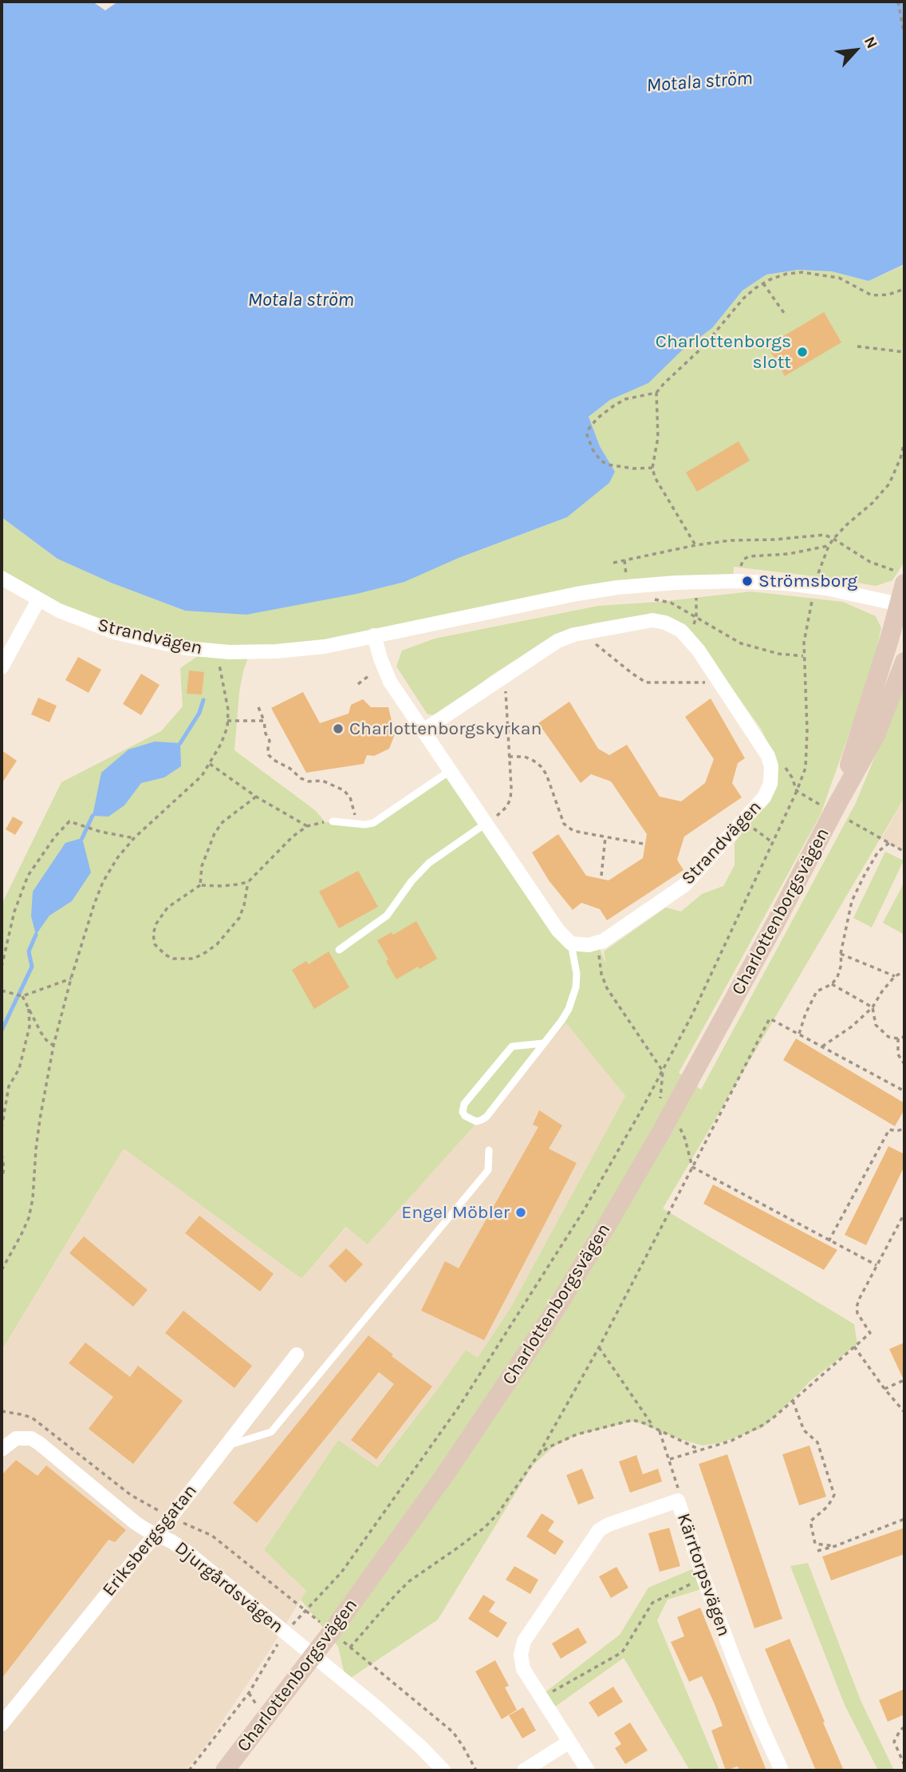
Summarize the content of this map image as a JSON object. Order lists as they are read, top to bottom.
{
  "streets": {
    "main road": ["Charlottenborgsvägen"],
    "street": [
      "Strandvägen",
      "Eriksbergsgatan",
      "Kärrtorpsvägen",
      "Djurgårdsvägen"
    ]
  },
  "crossings": [
    ["Strandvägen", "Charlottenborgsvägen"],
    ["Charlottenborgsvägen", "Djurgårdsvägen"],
    ["Eriksbergsgatan", "Djurgårdsvägen"]
  ],
  "water": ["Motala ström"],
  "places": [
    "Charlottenborgs slott",
    "Strömsborg",
    "Charlottenborgskyrkan",
    "Engel Möbler"
  ],
  "north": "top right"
}
